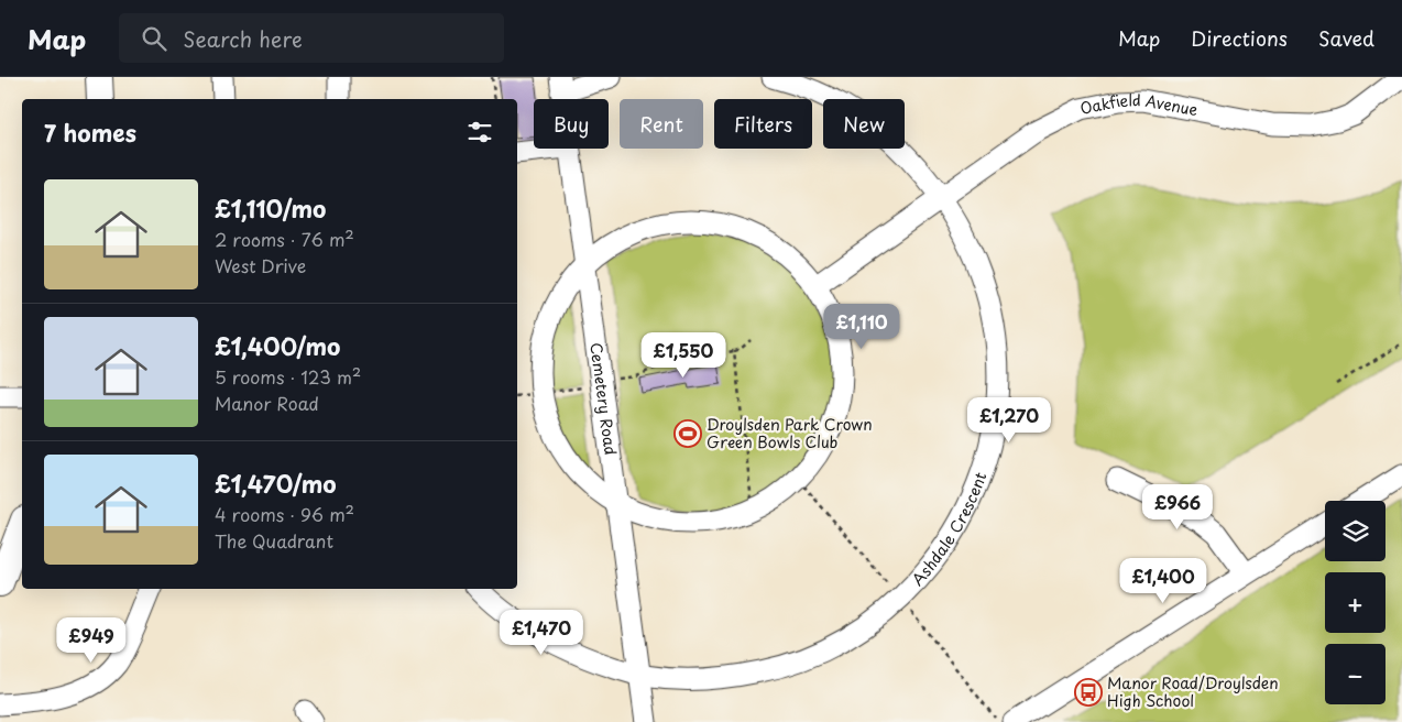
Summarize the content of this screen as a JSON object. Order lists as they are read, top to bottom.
{
  "streets": {
    "street": ["Oakfield Avenue", "Cemetery Road", "Ashdale Crescent"]
  },
  "crossings": [
    ["Oakfield Avenue", "Ashdale Crescent"],
    ["Cemetery Road", "Ashdale Crescent"]
  ],
  "places": {
    "sports": ["Droylsden Park Crown Green Bowls Club"],
    "bus stop": ["Manor Road/Droylsden High School"]
  },
  "page": {
    "header": "Map",
    "search": "Search here",
    "nav": ["Map", "Directions", "Saved"],
    "chip": [
      "Buy",
      "Rent",
      "Filters",
      "New"
    ],
    "heading": "7 homes",
    "list": [
      {
        "name": "£1,110/mo",
        "note": "2 rooms · 76 m² · West Drive"
      },
      {
        "name": "£1,400/mo",
        "note": "5 rooms · 123 m² · Manor Road"
      },
      {
        "name": "£1,470/mo",
        "note": "4 rooms · 96 m² · The Quadrant"
      }
    ],
    "price": [
      "£1,110",
      "£1,550",
      "£1,270",
      "£966",
      "£1,400",
      "£1,470",
      "£949"
    ],
    "map_buttons": ["+", "−"]
  }
}
